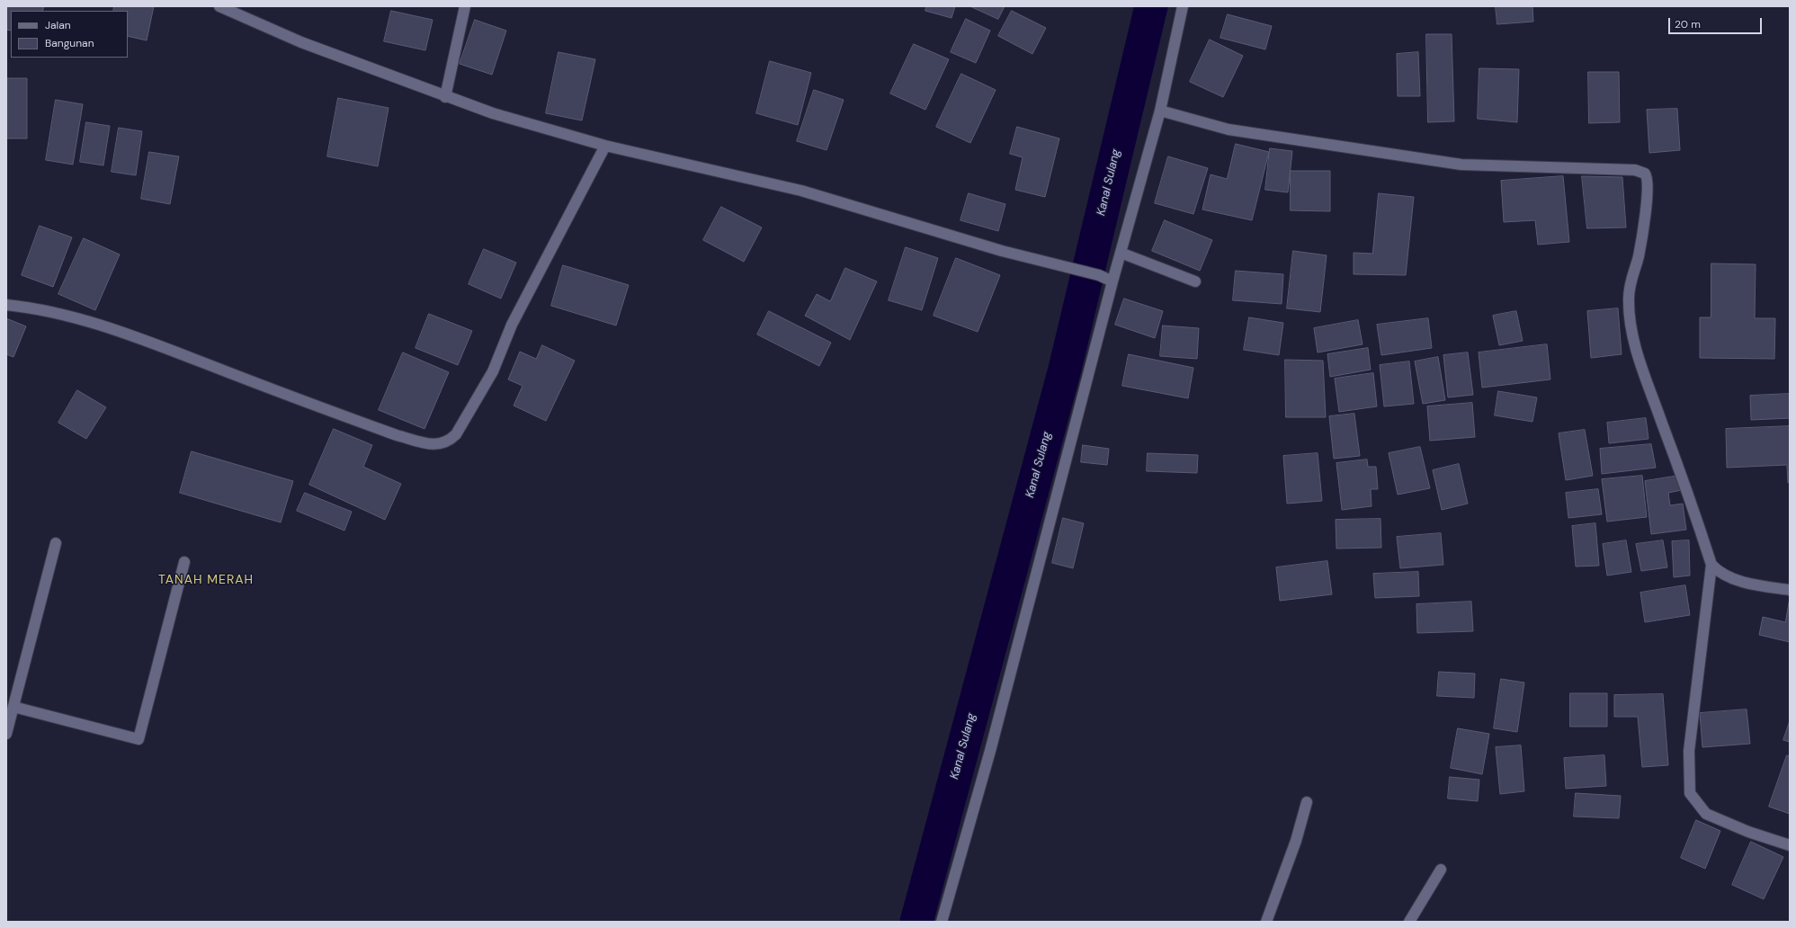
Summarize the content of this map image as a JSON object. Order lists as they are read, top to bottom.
{
  "districts": ["TANAH MERAH"],
  "water": ["Kanal Sulang"],
  "legend": ["Jalan", "Bangunan"],
  "scale_bar": "20 m"
}
